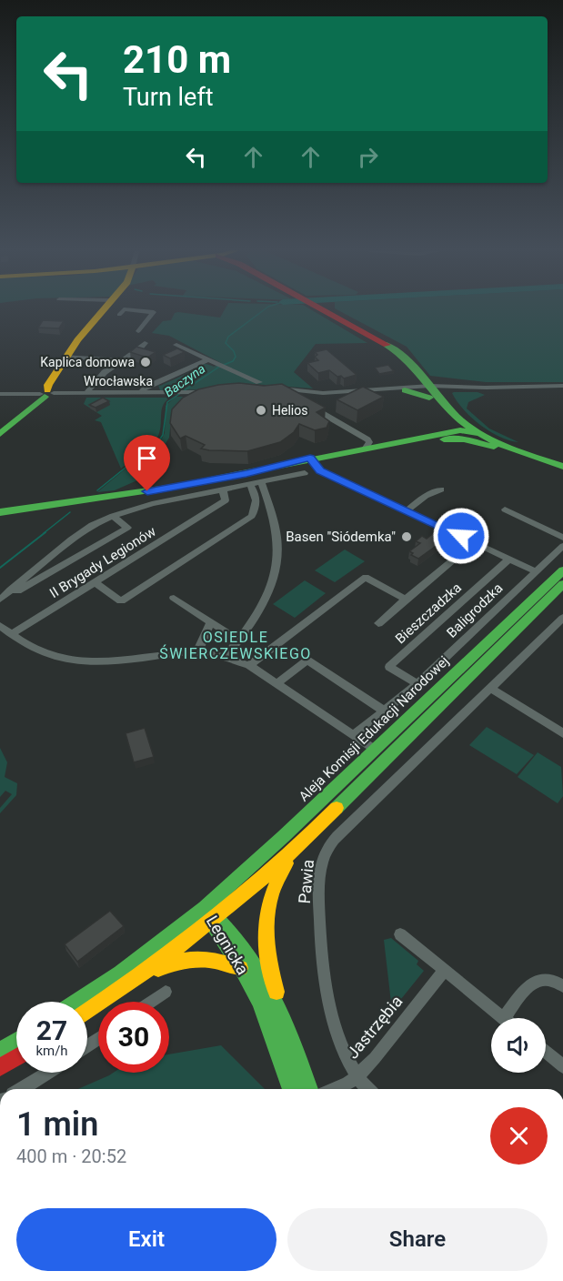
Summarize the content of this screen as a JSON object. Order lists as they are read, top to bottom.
{
  "streets": {
    "street": [
      "Wrocławska",
      "II Brygady Legionów",
      "Baligrodzka",
      "Bieszczadzka",
      "Aleja Komisji Edukacji Narodowej",
      "Pawia",
      "Legnicka",
      "Jastrzębia"
    ]
  },
  "crossings": [
    ["Baligrodzka", "Bieszczadzka"],
    ["Aleja Komisji Edukacji Narodowej", "Legnicka"],
    ["Pawia", "Jastrzębia"]
  ],
  "districts": ["OSIEDLE ŚWIERCZEWSKIEGO"],
  "water": ["Baczyna"],
  "places": ["Kaplica domowa", "Helios", "Basen \"Siódemka\""],
  "page": {
    "turn": ["210 m", "Turn left"],
    "speed": "27 km/h",
    "limit": "30",
    "heading": ["1 min", "400 m · 20:52"],
    "buttons": ["Exit", "Share"]
  }
}
